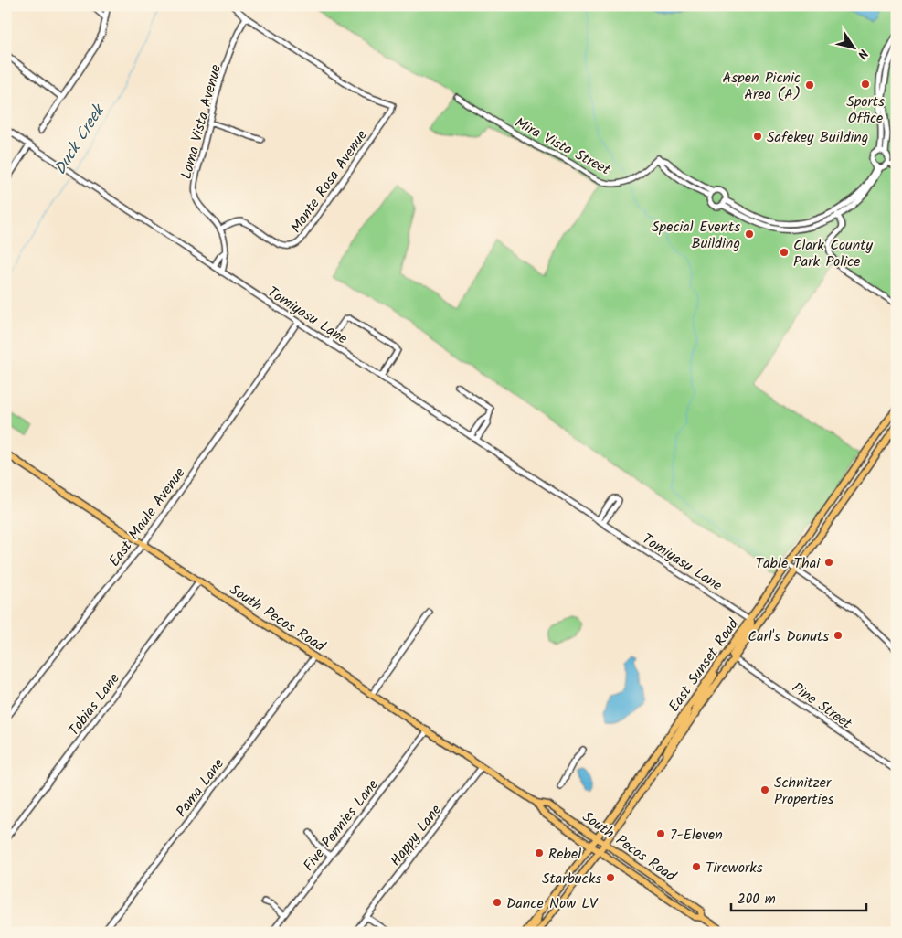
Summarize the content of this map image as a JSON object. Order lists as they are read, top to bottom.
{
  "streets": {
    "main road": ["South Pecos Road", "East Sunset Road"],
    "street": [
      "Loma Vista Avenue",
      "Mira Vista Street",
      "Monte Rosa Avenue",
      "Tomiyasu Lane",
      "East Maule Avenue",
      "Tobias Lane",
      "Pine Street",
      "Pama Lane",
      "Five Pennies Lane",
      "Happy Lane"
    ]
  },
  "crossings": [
    ["Loma Vista Avenue", "Monte Rosa Avenue"],
    ["Tomiyasu Lane", "East Maule Avenue"],
    ["Tomiyasu Lane", "East Sunset Road"],
    ["East Maule Avenue", "South Pecos Road"],
    ["South Pecos Road", "East Sunset Road"],
    ["South Pecos Road", "Tobias Lane"],
    ["South Pecos Road", "Pama Lane"],
    ["South Pecos Road", "Five Pennies Lane"],
    ["South Pecos Road", "Happy Lane"],
    ["East Sunset Road", "Pine Street"]
  ],
  "water": ["Duck Creek"],
  "places": [
    "Sports Office",
    "Aspen Picnic Area (A)",
    "Safekey Building",
    "Special Events Building",
    "Clark County Park Police",
    "Table Thai",
    "Carl's Donuts",
    "Schnitzer Properties",
    "7-Eleven",
    "Rebel",
    "Tireworks",
    "Starbucks",
    "Dance Now LV"
  ],
  "scale_bar": "200 m",
  "north": "bottom right"
}
